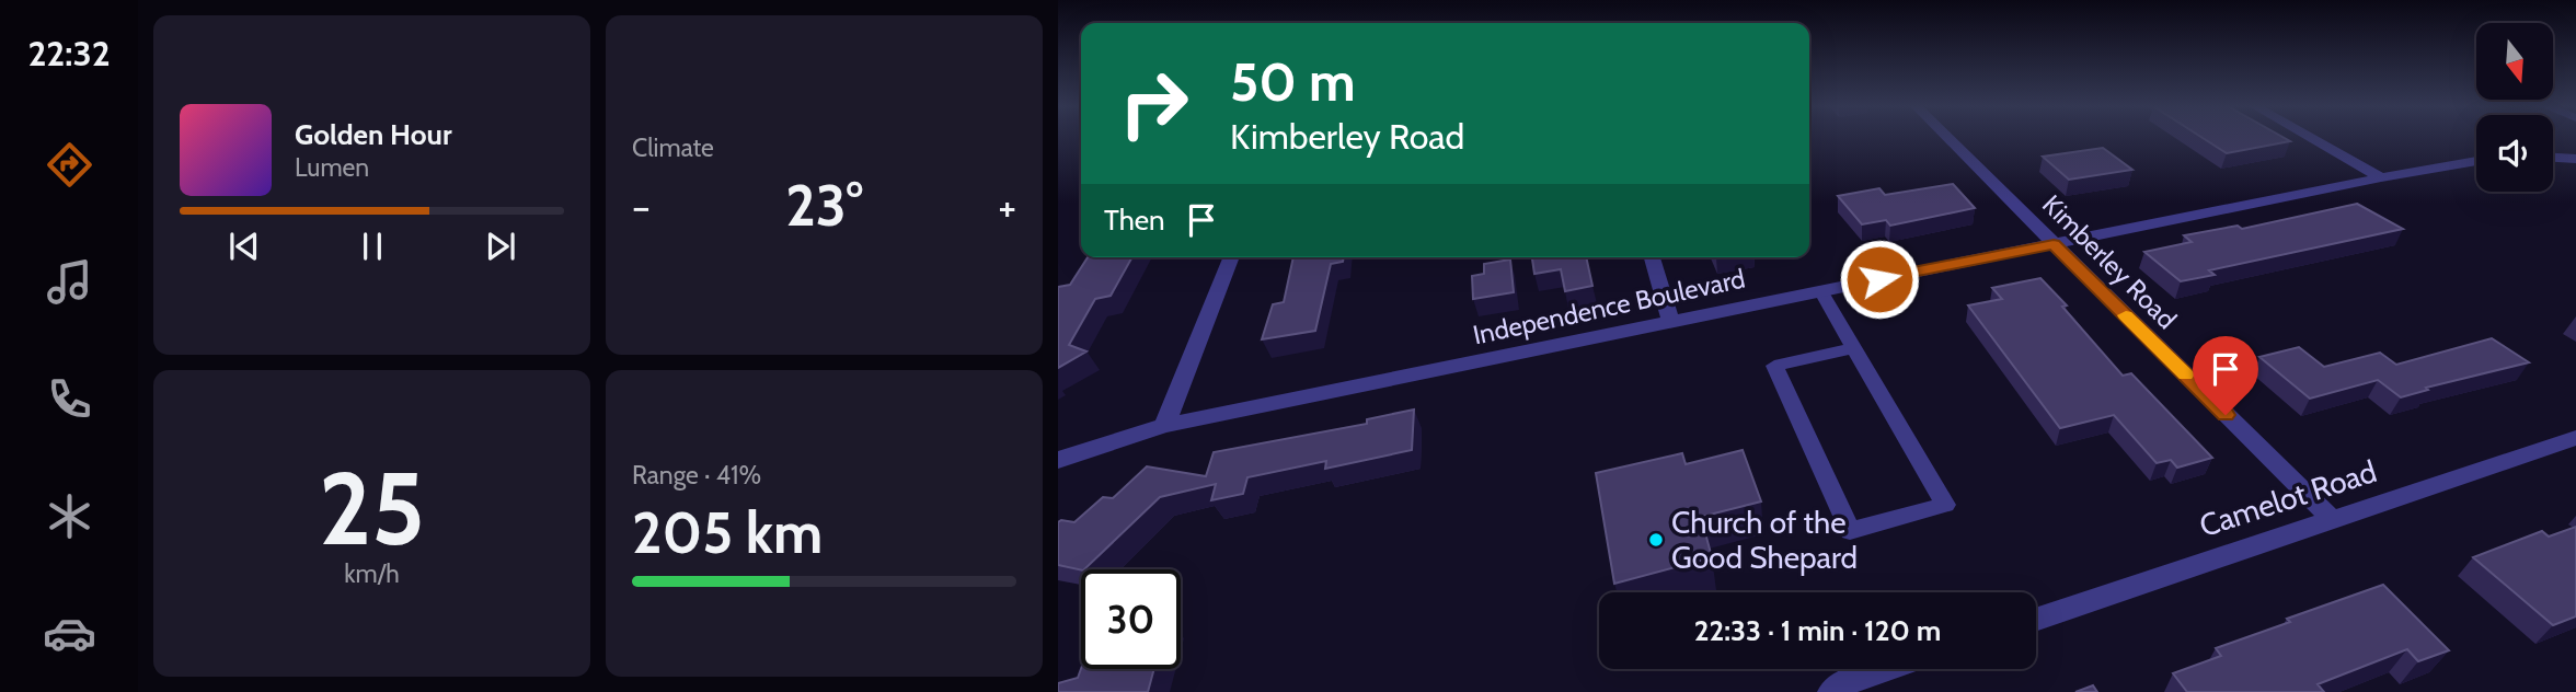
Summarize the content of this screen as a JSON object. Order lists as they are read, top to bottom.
{
  "streets": {
    "street": ["Kimberley Road", "Independence Boulevard", "Camelot Road"]
  },
  "crossings": [
    ["Kimberley Road", "Independence Boulevard"],
    ["Kimberley Road", "Camelot Road"]
  ],
  "places": ["Church of the Good Shepard"],
  "north": "bottom",
  "page": {
    "tabs": "22:32",
    "tile": [
      "Climate",
      ["25", "km/h"],
      ["Range · 41%", "205 km"]
    ],
    "turn": ["50 m", "Kimberley Road"],
    "song": ["Golden Hour", "Lumen"],
    "heat": ["−", "23°", "+"],
    "then": "Then",
    "limit": "30",
    "trip": "22:33 · 1 min · 120 m"
  }
}
